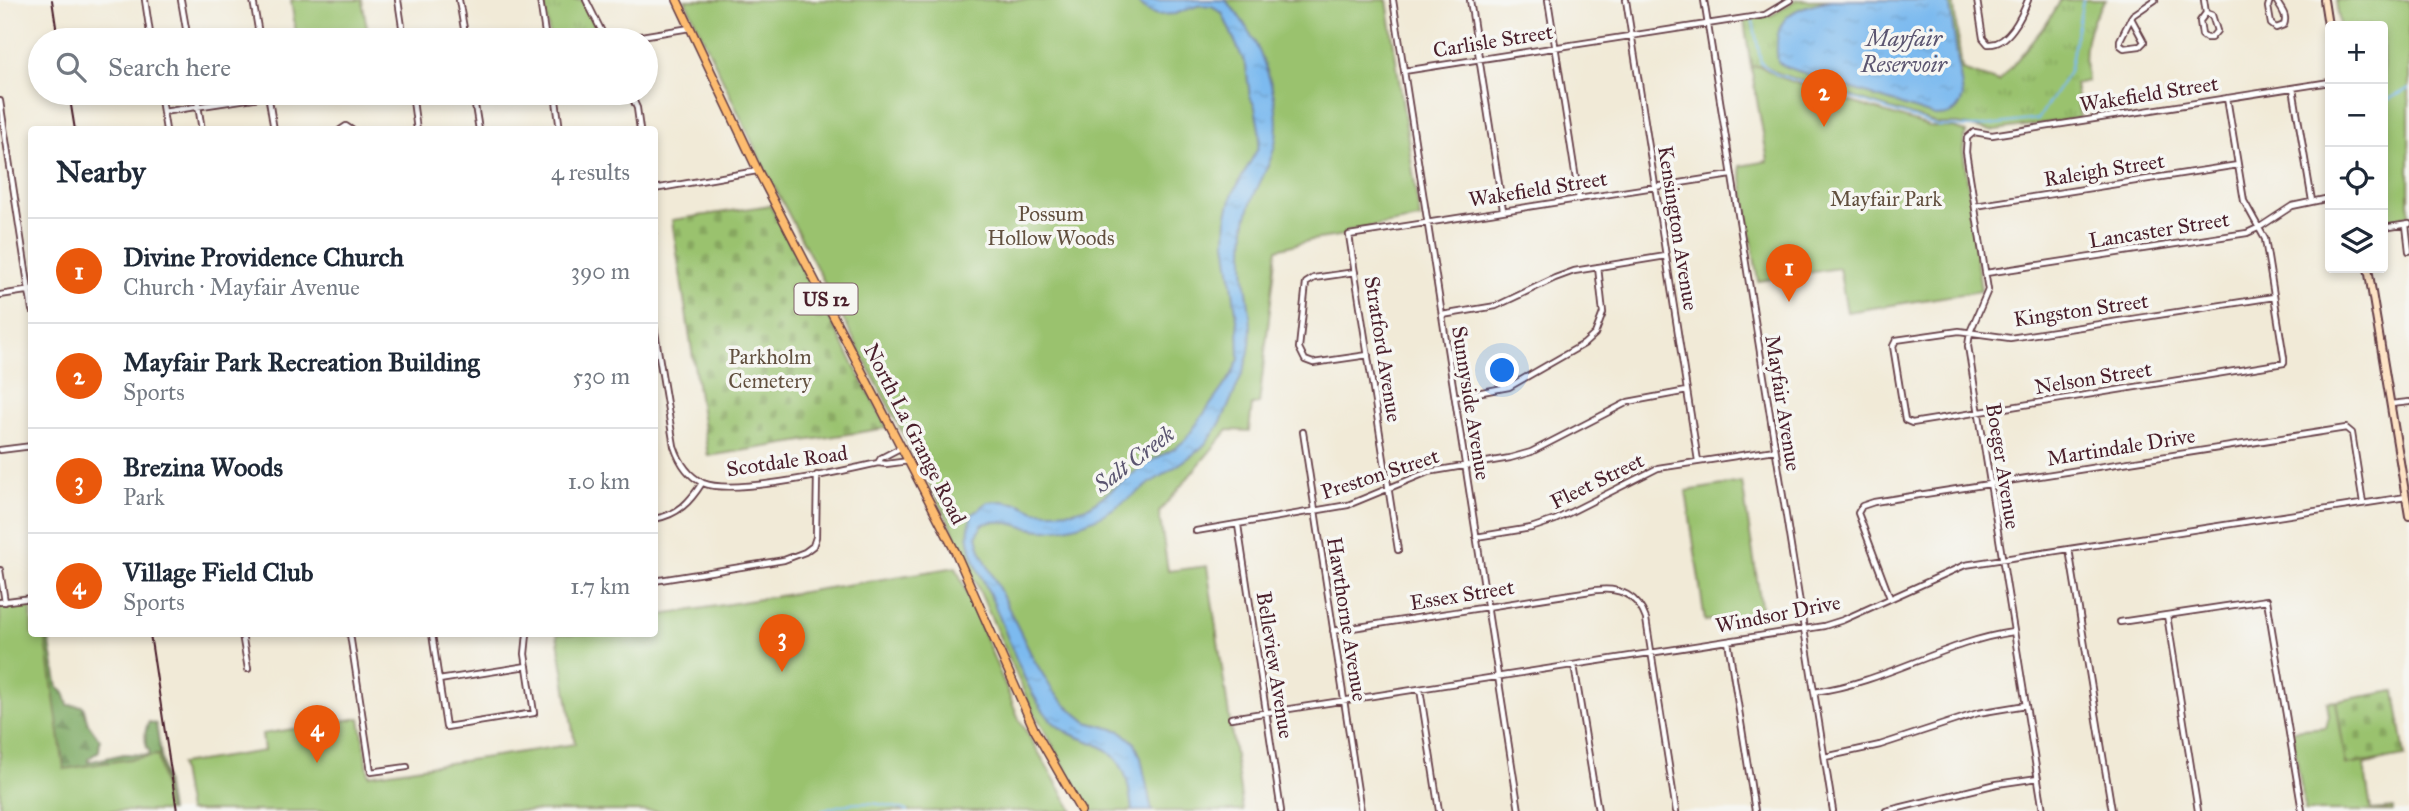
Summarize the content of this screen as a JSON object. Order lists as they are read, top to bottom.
{
  "streets": {
    "main road": ["US 12", "North La Grange Road"],
    "street": [
      "Carlisle Street",
      "Wakefield Street",
      "Raleigh Street",
      "Kensington Avenue",
      "Lancaster Street",
      "Kingston Street",
      "Stratford Avenue",
      "Nelson Street",
      "Sunnyside Avenue",
      "Mayfair Avenue",
      "Martindale Drive",
      "Scotdale Road",
      "Boeger Avenue",
      "Preston Street",
      "Fleet Street",
      "Essex Street",
      "Windsor Drive",
      "Hawthorne Avenue",
      "Belleview Avenue"
    ]
  },
  "crossings": [
    ["Carlisle Street", "Kensington Avenue"],
    ["Carlisle Street", "Sunnyside Avenue"],
    ["Carlisle Street", "Mayfair Avenue"],
    ["Wakefield Street", "Kensington Avenue"],
    ["Wakefield Street", "Stratford Avenue"],
    ["Wakefield Street", "Sunnyside Avenue"],
    ["Wakefield Street", "Mayfair Avenue"],
    ["Wakefield Street", "Boeger Avenue"],
    ["Raleigh Street", "Boeger Avenue"],
    ["Kensington Avenue", "Preston Street"],
    ["Kensington Avenue", "Fleet Street"],
    ["Lancaster Street", "Boeger Avenue"],
    ["Kingston Street", "Nelson Street"],
    ["Kingston Street", "Boeger Avenue"],
    ["Stratford Avenue", "Preston Street"],
    ["Nelson Street", "Boeger Avenue"],
    ["Sunnyside Avenue", "Preston Street"],
    ["Sunnyside Avenue", "Fleet Street"],
    ["Sunnyside Avenue", "Essex Street"],
    ["Sunnyside Avenue", "Windsor Drive"],
    ["Mayfair Avenue", "Fleet Street"],
    ["Mayfair Avenue", "Windsor Drive"],
    ["North La Grange Road", "Scotdale Road"],
    ["Martindale Drive", "Boeger Avenue"],
    ["Martindale Drive", "Windsor Drive"],
    ["Boeger Avenue", "Windsor Drive"],
    ["Preston Street", "Hawthorne Avenue"],
    ["Preston Street", "Belleview Avenue"],
    ["Essex Street", "Windsor Drive"],
    ["Essex Street", "Hawthorne Avenue"],
    ["Windsor Drive", "Hawthorne Avenue"],
    ["Windsor Drive", "Belleview Avenue"]
  ],
  "water": ["Mayfair Reservoir", "Salt Creek"],
  "parks": ["Mayfair Park", "Possum Hollow Woods", "Parkholm Cemetery"],
  "page": {
    "map_buttons": ["+", "−"],
    "search": "Search here",
    "pins": [
      "2",
      "1",
      "3",
      "4"
    ],
    "heading": ["Nearby", "4 results"],
    "list": [
      {
        "mark": "1",
        "name": "Divine Providence Church",
        "note": "Church · Mayfair Avenue",
        "value": "390 m"
      },
      {
        "mark": "2",
        "name": "Mayfair Park Recreation Building",
        "note": "Sports",
        "value": "530 m"
      },
      {
        "mark": "3",
        "name": "Brezina Woods",
        "note": "Park",
        "value": "1.0 km"
      },
      {
        "mark": "4",
        "name": "Village Field Club",
        "note": "Sports",
        "value": "1.7 km"
      }
    ]
  }
}
